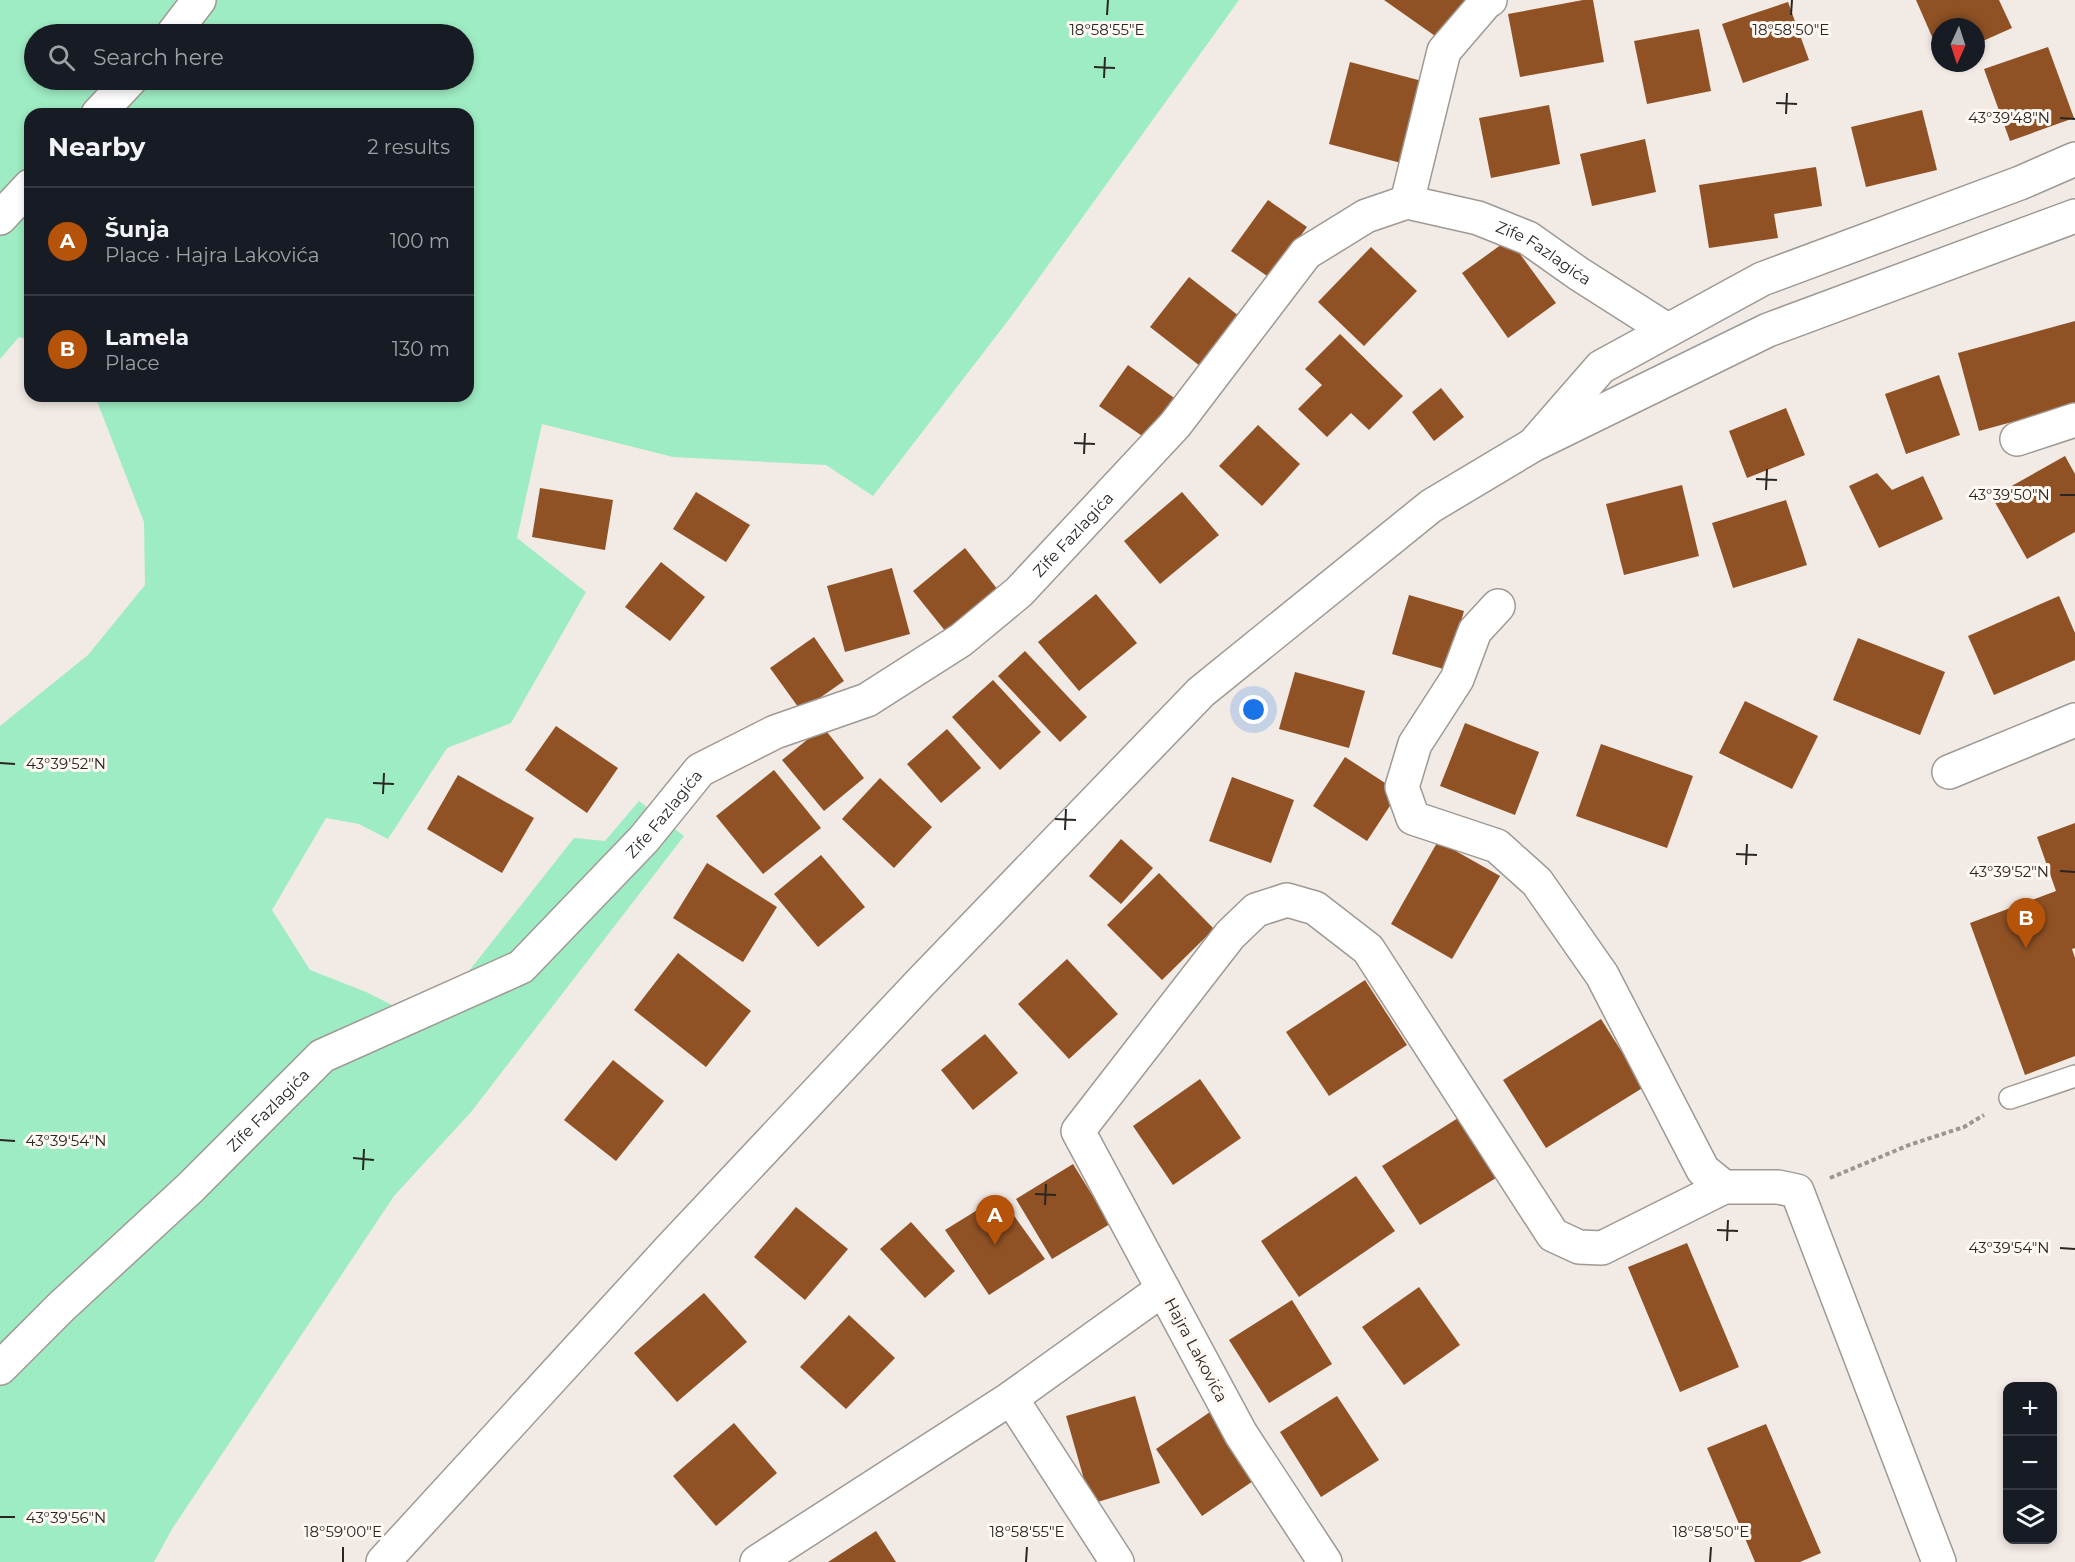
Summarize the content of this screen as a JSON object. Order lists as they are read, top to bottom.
{
  "streets": {
    "street": ["Zife Fazlagića", "Hajra Lakovića"]
  },
  "north": "bottom",
  "page": {
    "search": "Search here",
    "heading": ["Nearby", "2 results"],
    "list": [
      {
        "mark": "A",
        "name": "Šunja",
        "note": "Place · Hajra Lakovića",
        "value": "100 m"
      },
      {
        "mark": "B",
        "name": "Lamela",
        "note": "Place",
        "value": "130 m"
      }
    ],
    "pins": ["B", "A"],
    "map_buttons": ["+", "−"]
  },
  "coordinates": [
    "18°58'55\"E",
    "18°58'50\"E",
    "43°39'48\"N",
    "43°39'50\"N",
    "43°39'52\"N",
    "43°39'54\"N",
    "43°39'56\"N",
    "18°59'00\"E"
  ]
}
